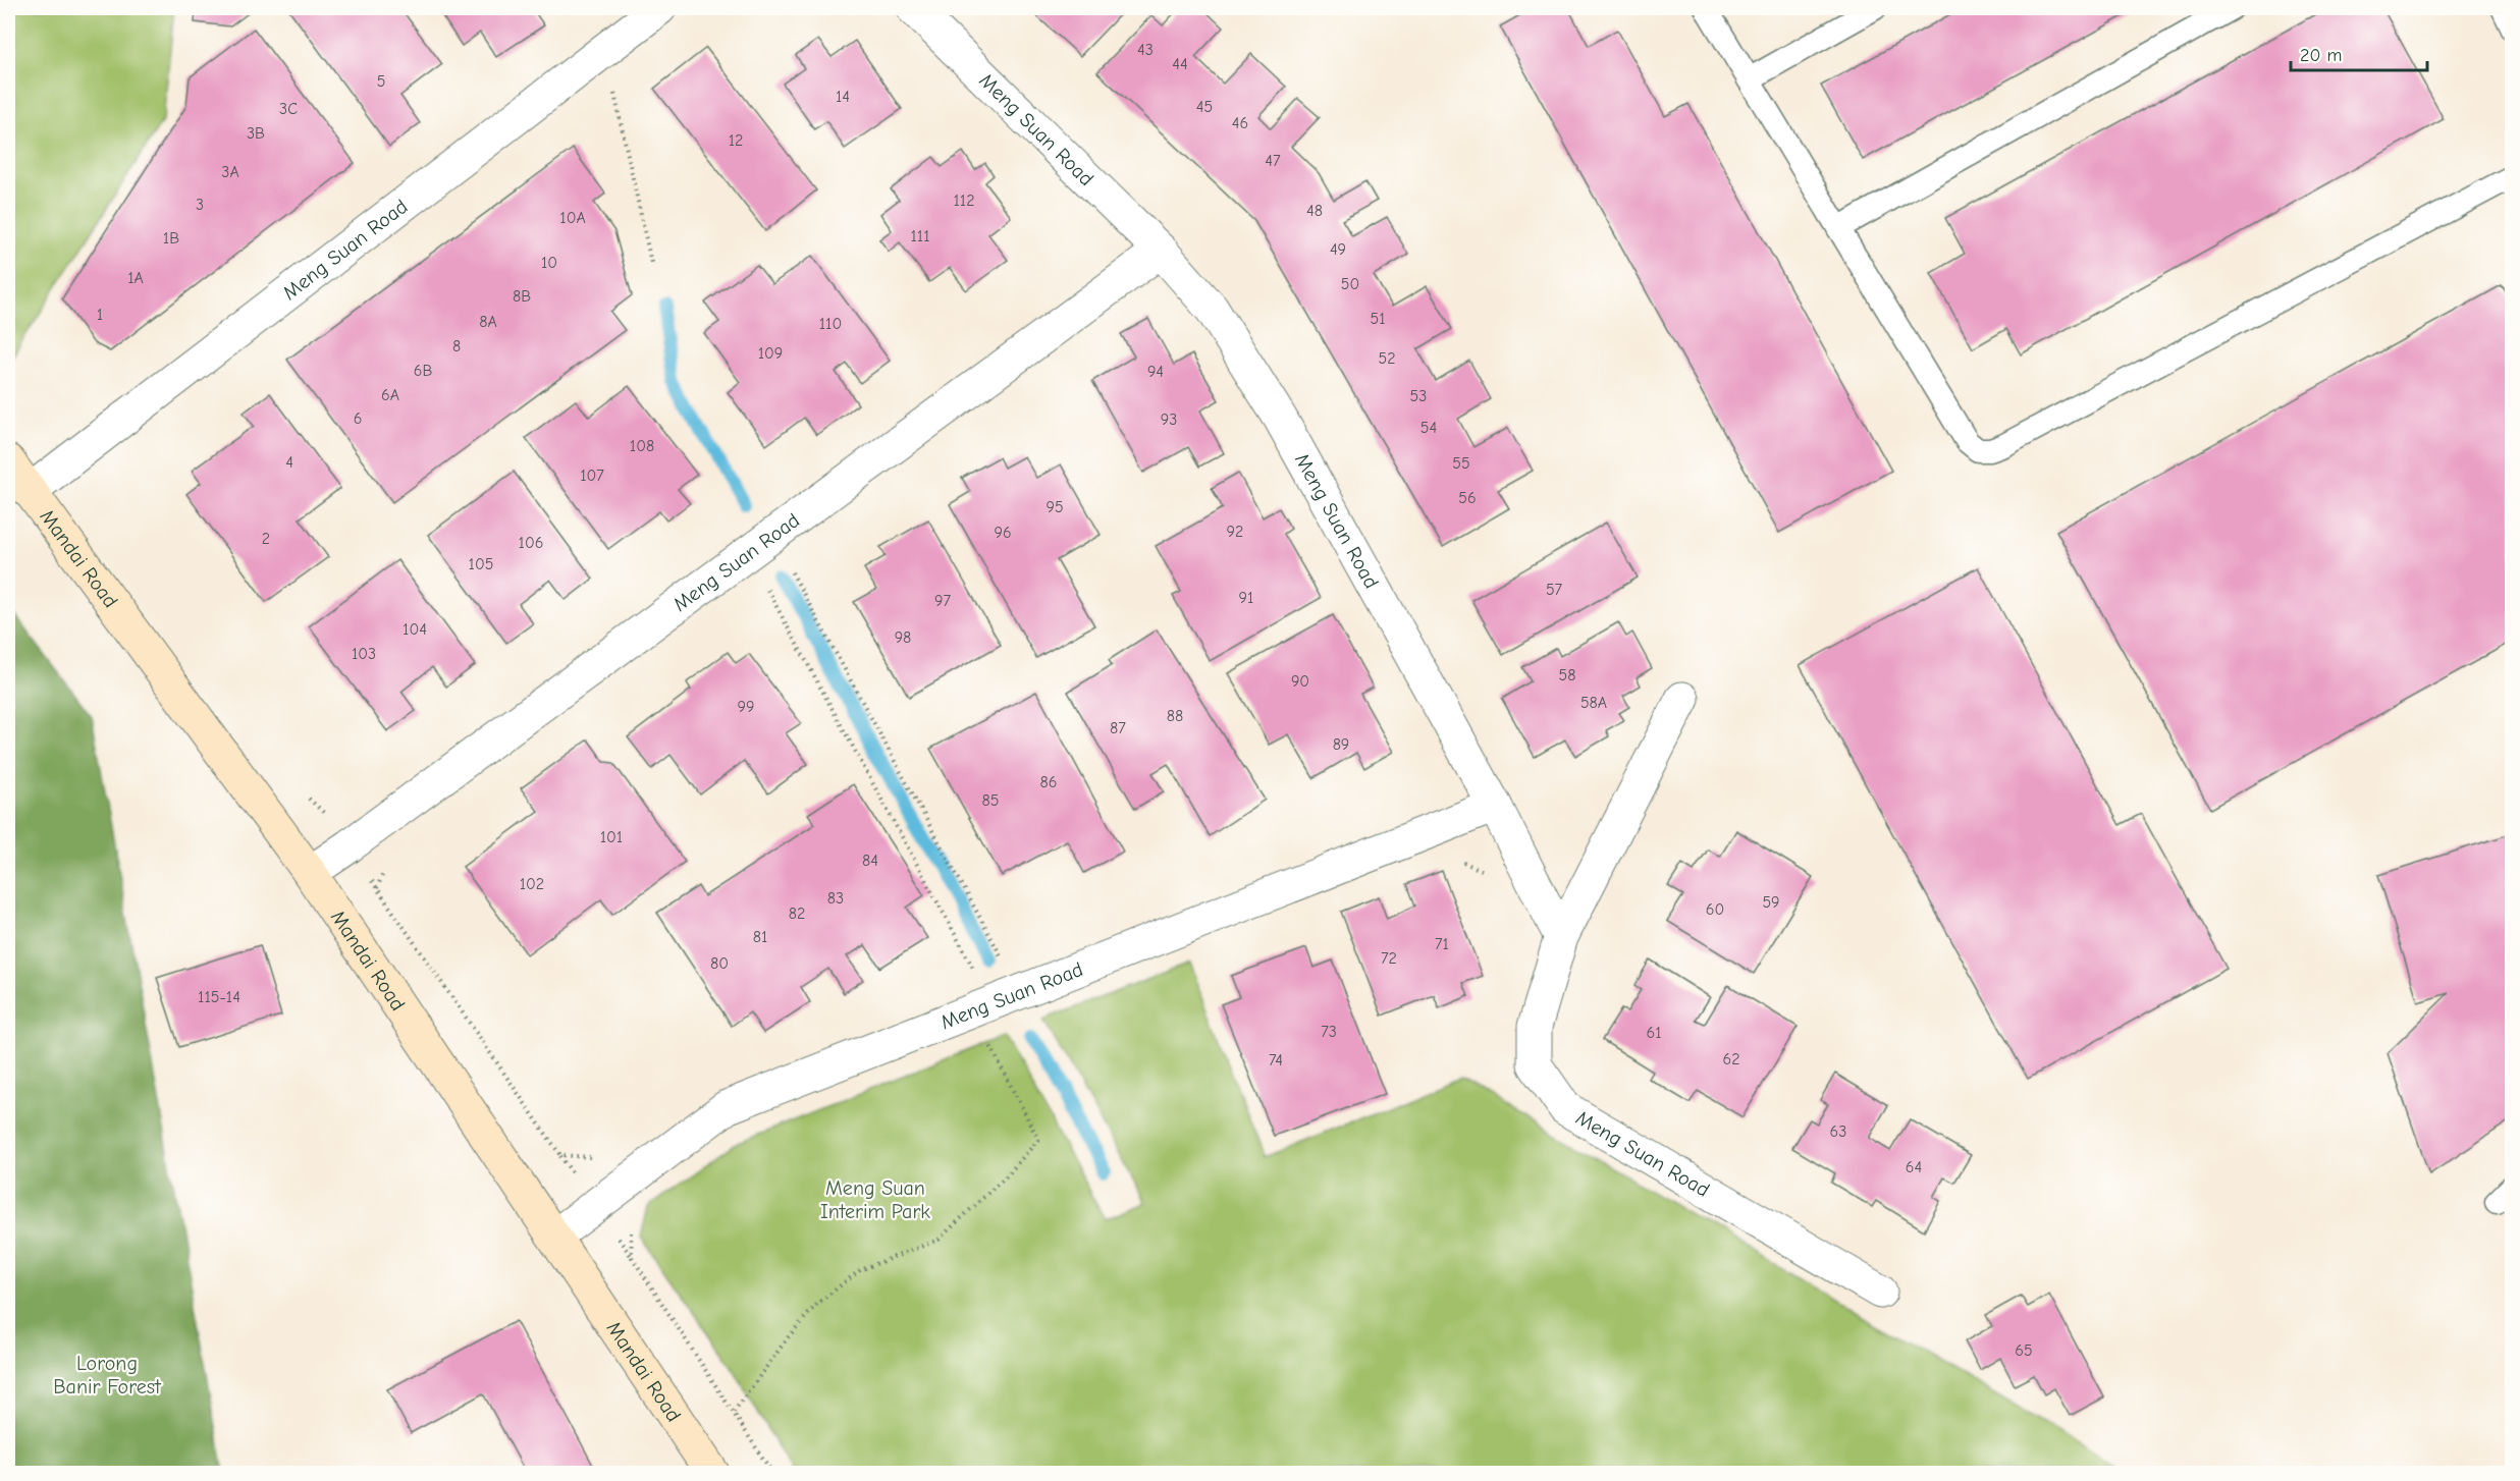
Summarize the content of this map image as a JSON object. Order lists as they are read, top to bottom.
{
  "streets": {
    "main road": ["Mandai Road"],
    "street": ["Meng Suan Road"]
  },
  "crossings": [
    ["Meng Suan Road", "Mandai Road"]
  ],
  "parks": ["Meng Suan Interim Park", "Lorong Banir Forest"],
  "house_numbers": [
    "43",
    "44",
    "5",
    "14",
    "45",
    "3C",
    "46",
    "3B",
    "12",
    "47",
    "3A",
    "112",
    "3",
    "48",
    "10A",
    "111",
    "1B",
    "49",
    "10",
    "1A",
    "50",
    "8B",
    "1",
    "51",
    "8A",
    "110",
    "8",
    "109",
    "52",
    "6B",
    "94",
    "6A",
    "53",
    "6",
    "93",
    "54",
    "108",
    "4",
    "55",
    "107",
    "56",
    "95",
    "92",
    "96",
    "2",
    "106",
    "105",
    "57",
    "91",
    "97",
    "104",
    "98",
    "103",
    "58",
    "90",
    "58A",
    "99",
    "88",
    "87",
    "89",
    "86",
    "85",
    "101",
    "84",
    "102",
    "83",
    "59",
    "60",
    "82",
    "81",
    "71",
    "72",
    "80",
    "115-14",
    "73",
    "61",
    "62",
    "74",
    "63",
    "64",
    "65"
  ],
  "scale_bar": "20 m"
}
